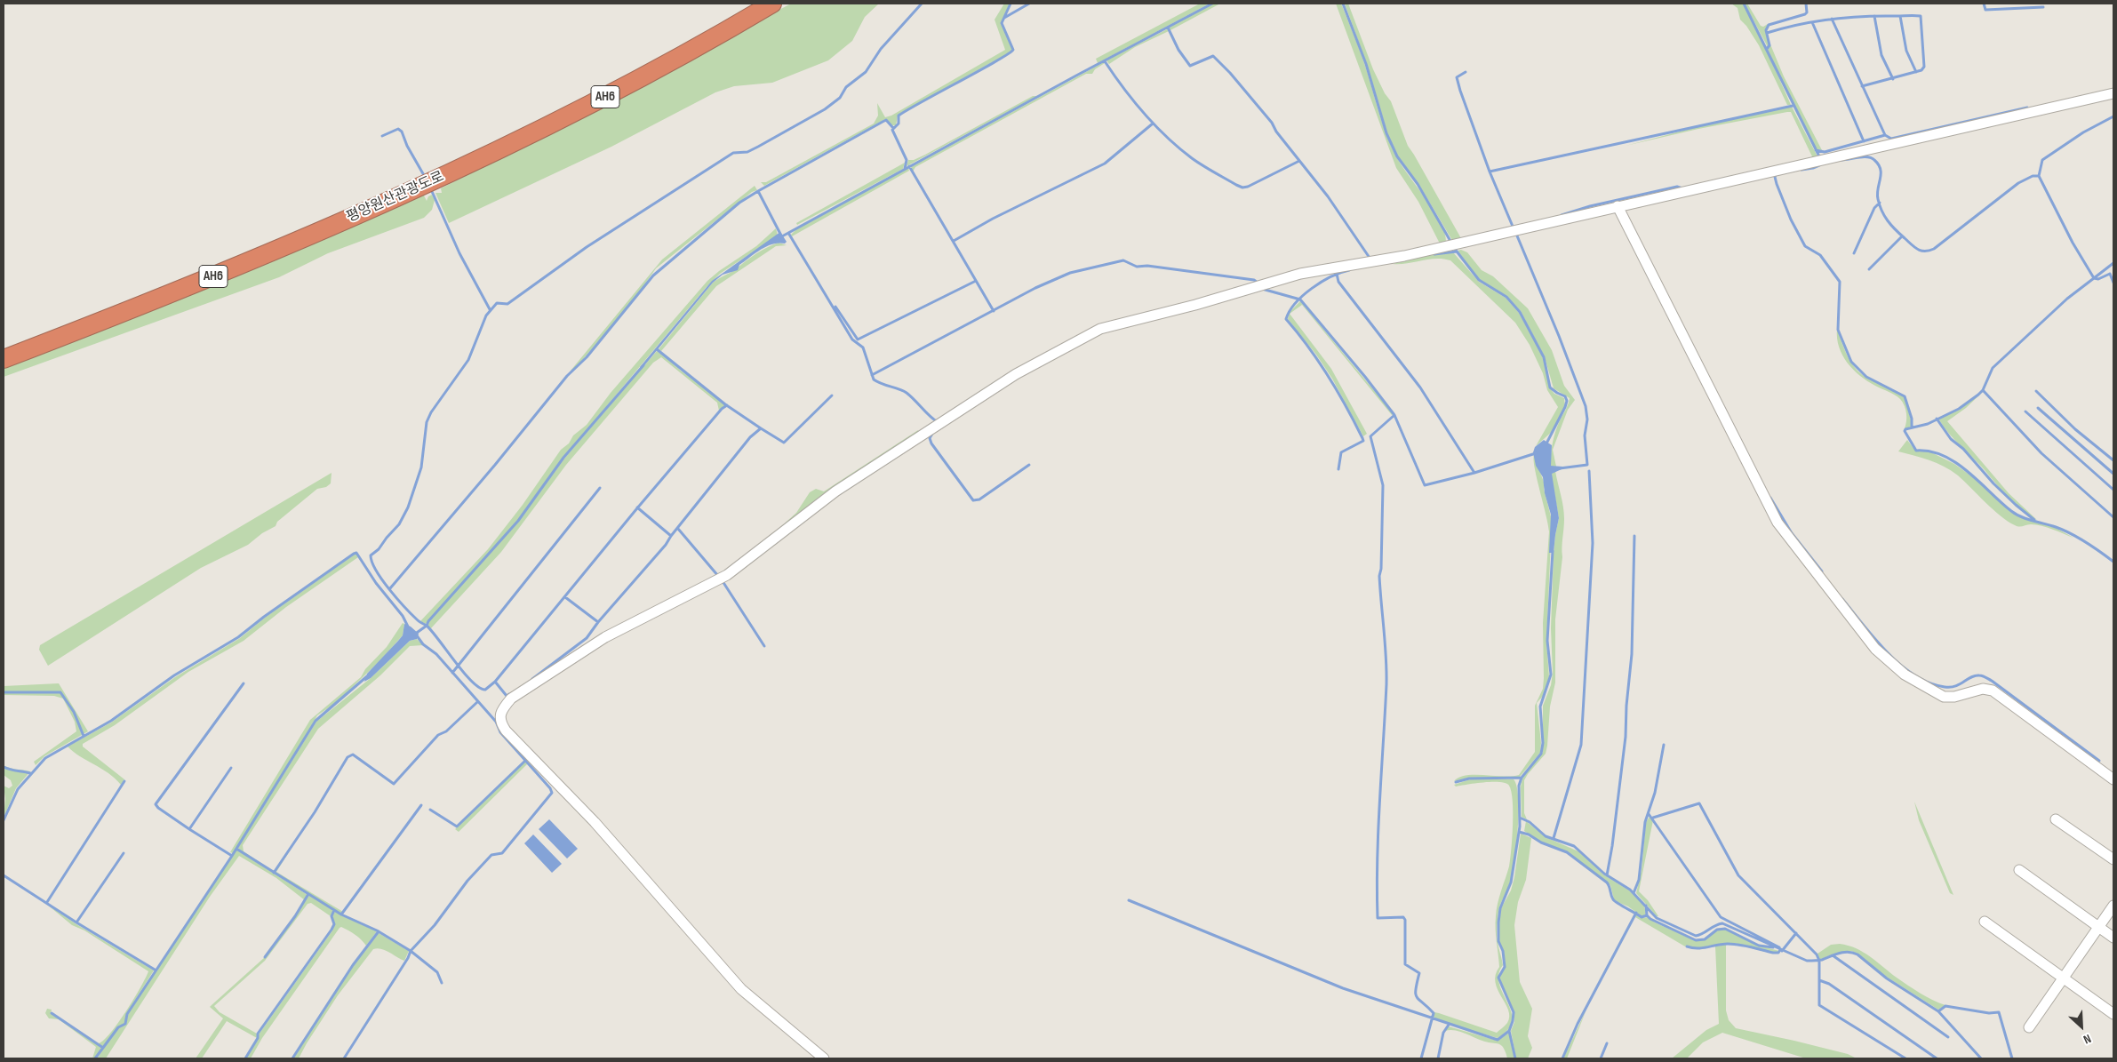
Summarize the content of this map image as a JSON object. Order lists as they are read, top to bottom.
{
  "streets": {
    "highway": ["AH6", "평양원산관광도로"]
  },
  "north": "bottom right"
}
